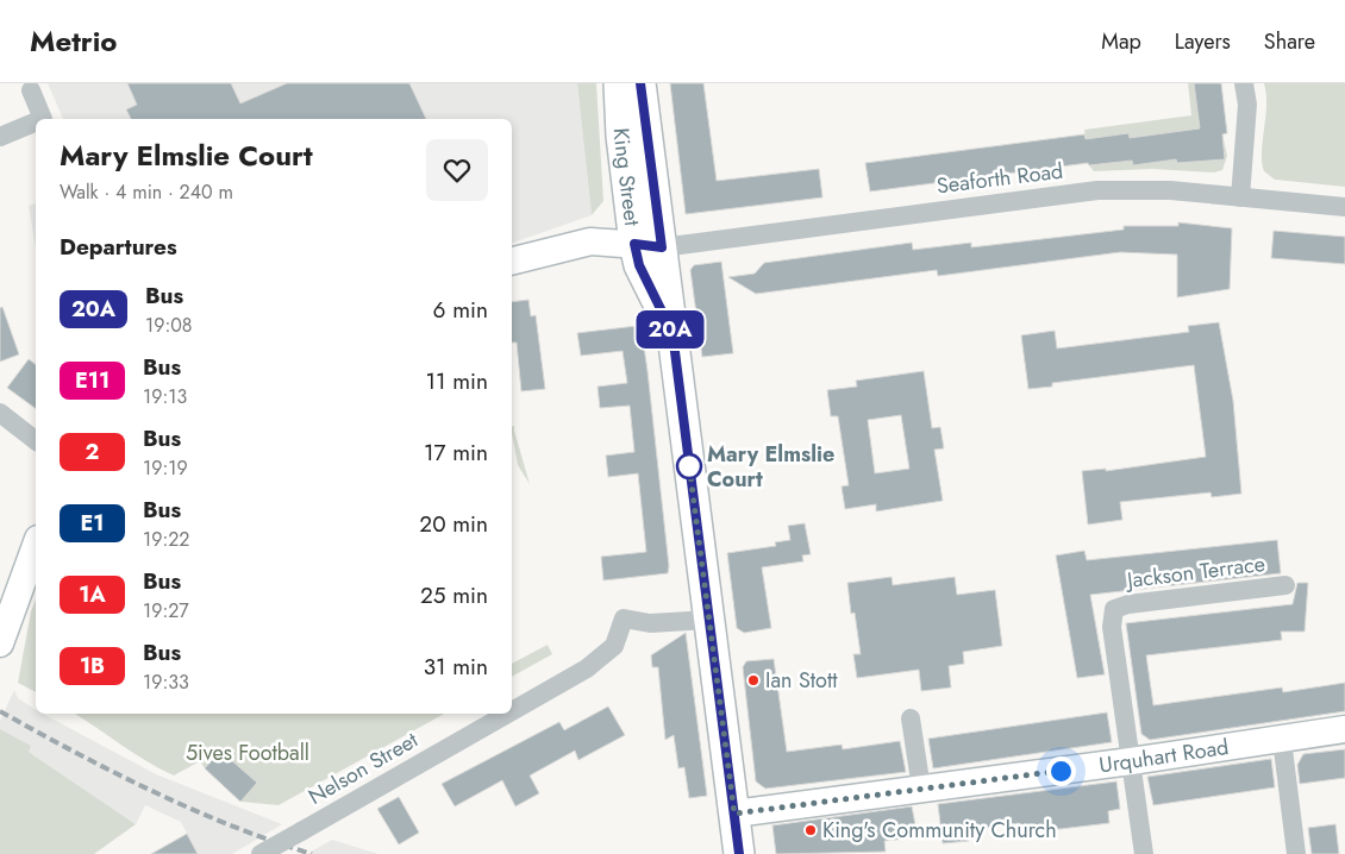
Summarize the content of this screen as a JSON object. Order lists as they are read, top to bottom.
{
  "streets": {
    "main road": ["King Street"],
    "street": [
      "Seaforth Road",
      "Jackson Terrace",
      "Urquhart Road",
      "Nelson Street"
    ]
  },
  "crossings": [
    ["King Street", "Seaforth Road"],
    ["King Street", "Urquhart Road"],
    ["King Street", "Nelson Street"],
    ["Jackson Terrace", "Urquhart Road"]
  ],
  "parks": ["5ives Football"],
  "places": ["Mary Elmslie Court", "Ian Stott", "King's Community Church"],
  "lines": ["bus line 20A"],
  "page": {
    "header": "Metrio",
    "nav": ["Map", "Layers", "Share"],
    "on_map": "20A",
    "heading": [
      ["Mary Elmslie Court", "Walk · 4 min · 240 m"],
      "Departures"
    ],
    "list": [
      {
        "mark": "20A",
        "name": "Bus",
        "note": "19:08",
        "value": "6 min"
      },
      {
        "mark": "E11",
        "name": "Bus",
        "note": "19:13",
        "value": "11 min"
      },
      {
        "mark": "2",
        "name": "Bus",
        "note": "19:19",
        "value": "17 min"
      },
      {
        "mark": "E1",
        "name": "Bus",
        "note": "19:22",
        "value": "20 min"
      },
      {
        "mark": "1A",
        "name": "Bus",
        "note": "19:27",
        "value": "25 min"
      },
      {
        "mark": "1B",
        "name": "Bus",
        "note": "19:33",
        "value": "31 min"
      }
    ]
  }
}
